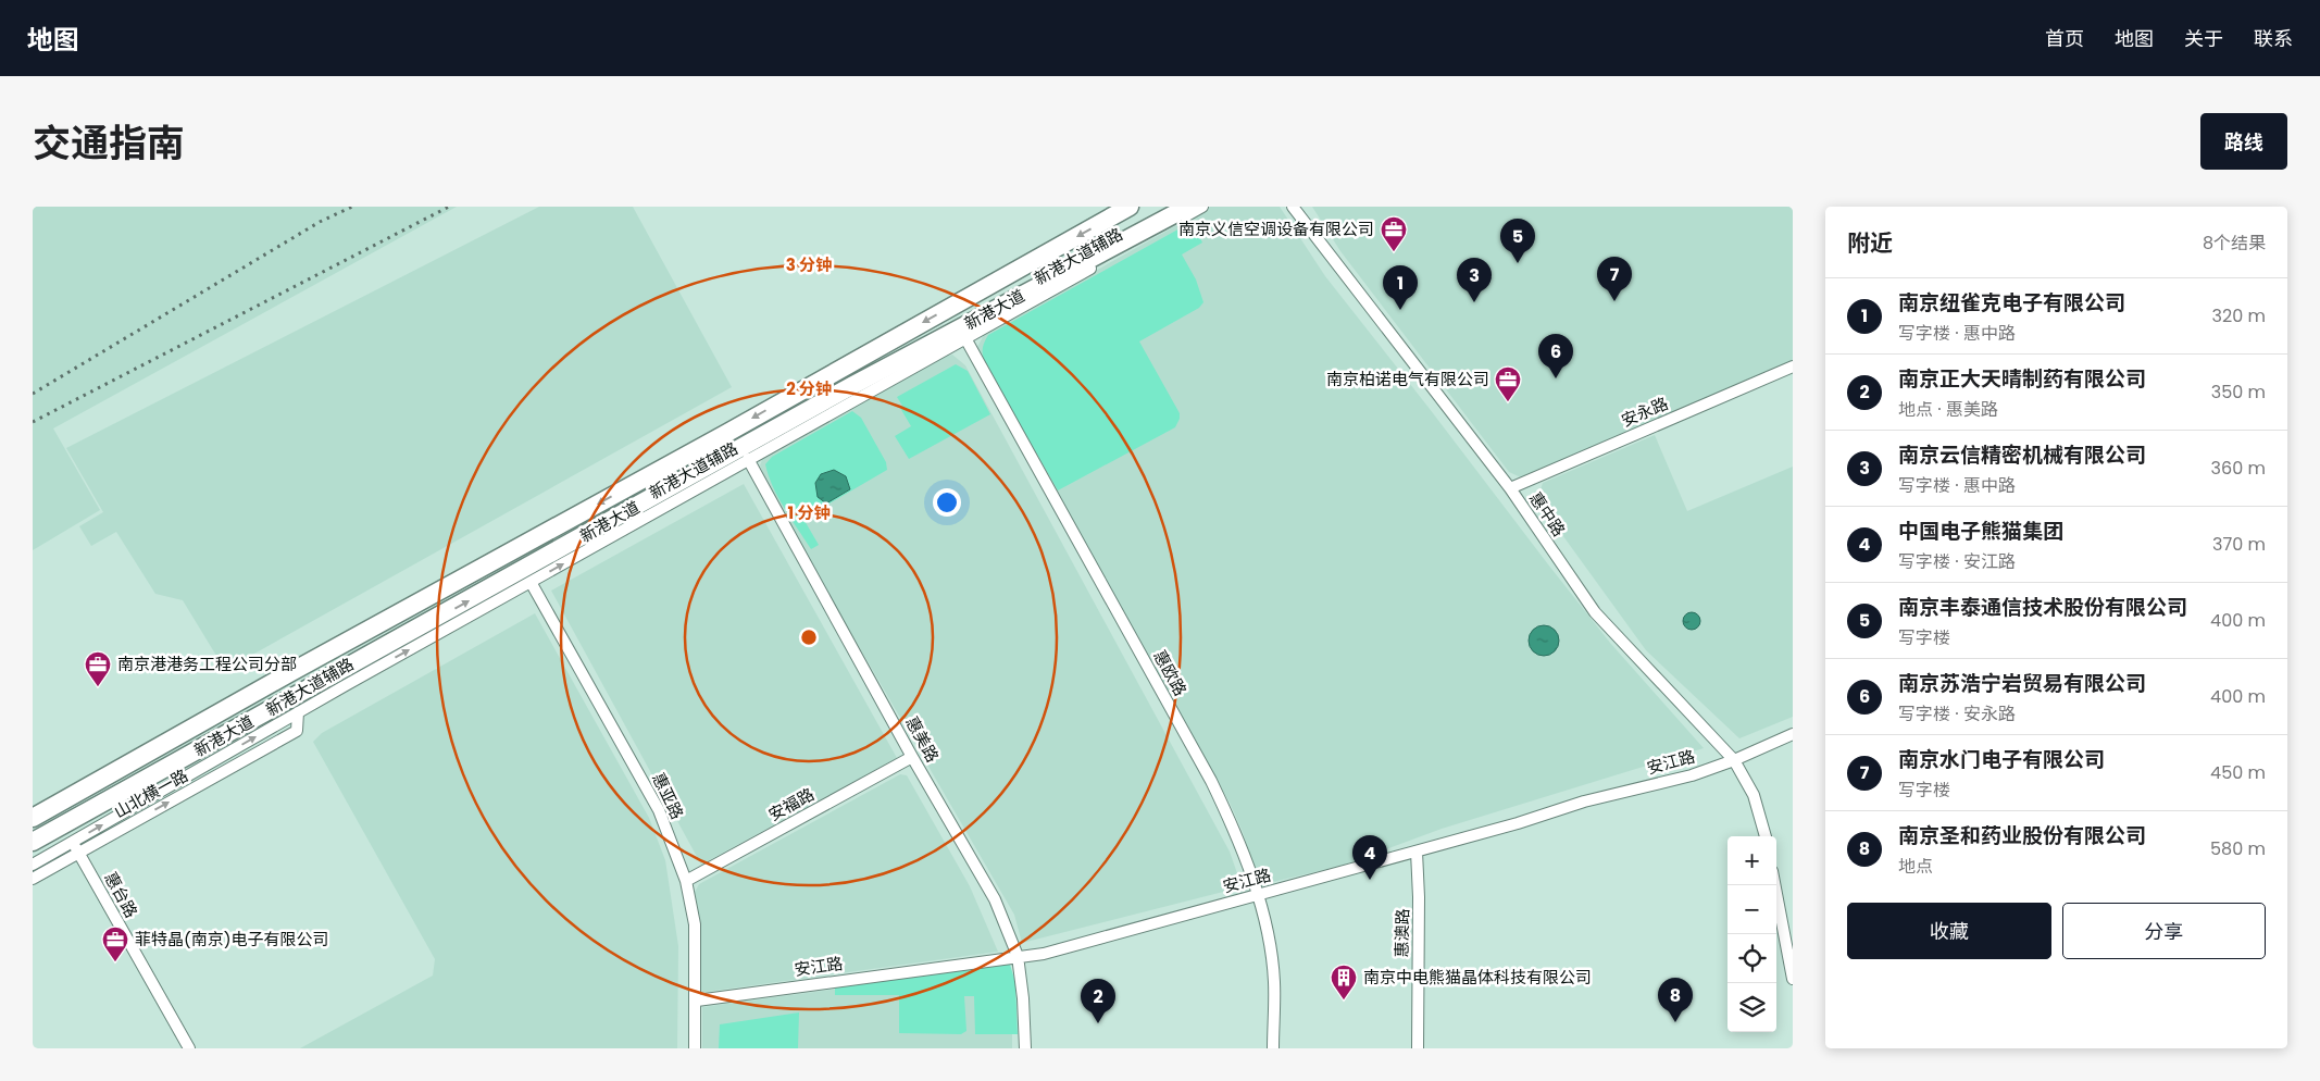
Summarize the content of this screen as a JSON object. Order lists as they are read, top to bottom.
{
  "streets": {
    "main road": ["新港大道"],
    "street": [
      "新港大道辅路",
      "安永路",
      "惠中路",
      "惠欧路",
      "惠美路",
      "安江路",
      "山北横一路",
      "惠亚路",
      "安福路",
      "惠台路",
      "惠澳路"
    ]
  },
  "crossings": [
    ["新港大道辅路", "惠欧路"],
    ["新港大道辅路", "惠美路"],
    ["新港大道辅路", "山北横一路"],
    ["新港大道辅路", "惠亚路"],
    ["新港大道辅路", "惠台路"],
    ["安永路", "惠中路"],
    ["惠中路", "安江路"],
    ["惠欧路", "安江路"],
    ["惠美路", "安江路"],
    ["惠美路", "安福路"],
    ["安江路", "惠亚路"],
    ["安江路", "惠澳路"],
    ["山北横一路", "惠台路"],
    ["惠亚路", "安福路"]
  ],
  "one_way": ["新港大道辅路", "山北横一路"],
  "places": {
    "office": [
      "南京义信空调设备有限公司",
      "南京柏诺电气有限公司",
      "南京港港务工程公司分部",
      "菲特晶(南京)电子有限公司"
    ],
    "building": ["南京中电熊猫晶体科技有限公司"]
  },
  "page": {
    "header": "地图",
    "nav": [
      "首页",
      "地图",
      "关于",
      "联系"
    ],
    "title": "交通指南",
    "buttons": [
      "路线",
      ["收藏", "分享"]
    ],
    "heading": ["附近", "8个结果"],
    "pins": [
      "5",
      "7",
      "3",
      "1",
      "6",
      "4",
      "8",
      "2"
    ],
    "list": [
      {
        "mark": "1",
        "name": "南京纽雀克电子有限公司",
        "note": "写字楼 · 惠中路",
        "value": "320 m"
      },
      {
        "mark": "2",
        "name": "南京正大天晴制药有限公司",
        "note": "地点 · 惠美路",
        "value": "350 m"
      },
      {
        "mark": "3",
        "name": "南京云信精密机械有限公司",
        "note": "写字楼 · 惠中路",
        "value": "360 m"
      },
      {
        "mark": "4",
        "name": "中国电子熊猫集团",
        "note": "写字楼 · 安江路",
        "value": "370 m"
      },
      {
        "mark": "5",
        "name": "南京丰泰通信技术股份有限公司",
        "note": "写字楼",
        "value": "400 m"
      },
      {
        "mark": "6",
        "name": "南京苏浩宁岩贸易有限公司",
        "note": "写字楼 · 安永路",
        "value": "400 m"
      },
      {
        "mark": "7",
        "name": "南京水门电子有限公司",
        "note": "写字楼",
        "value": "450 m"
      },
      {
        "mark": "8",
        "name": "南京圣和药业股份有限公司",
        "note": "地点",
        "value": "580 m"
      }
    ],
    "map_buttons": ["+", "−"]
  },
  "rings": ["3 分钟", "2 分钟", "1 分钟"]
}
